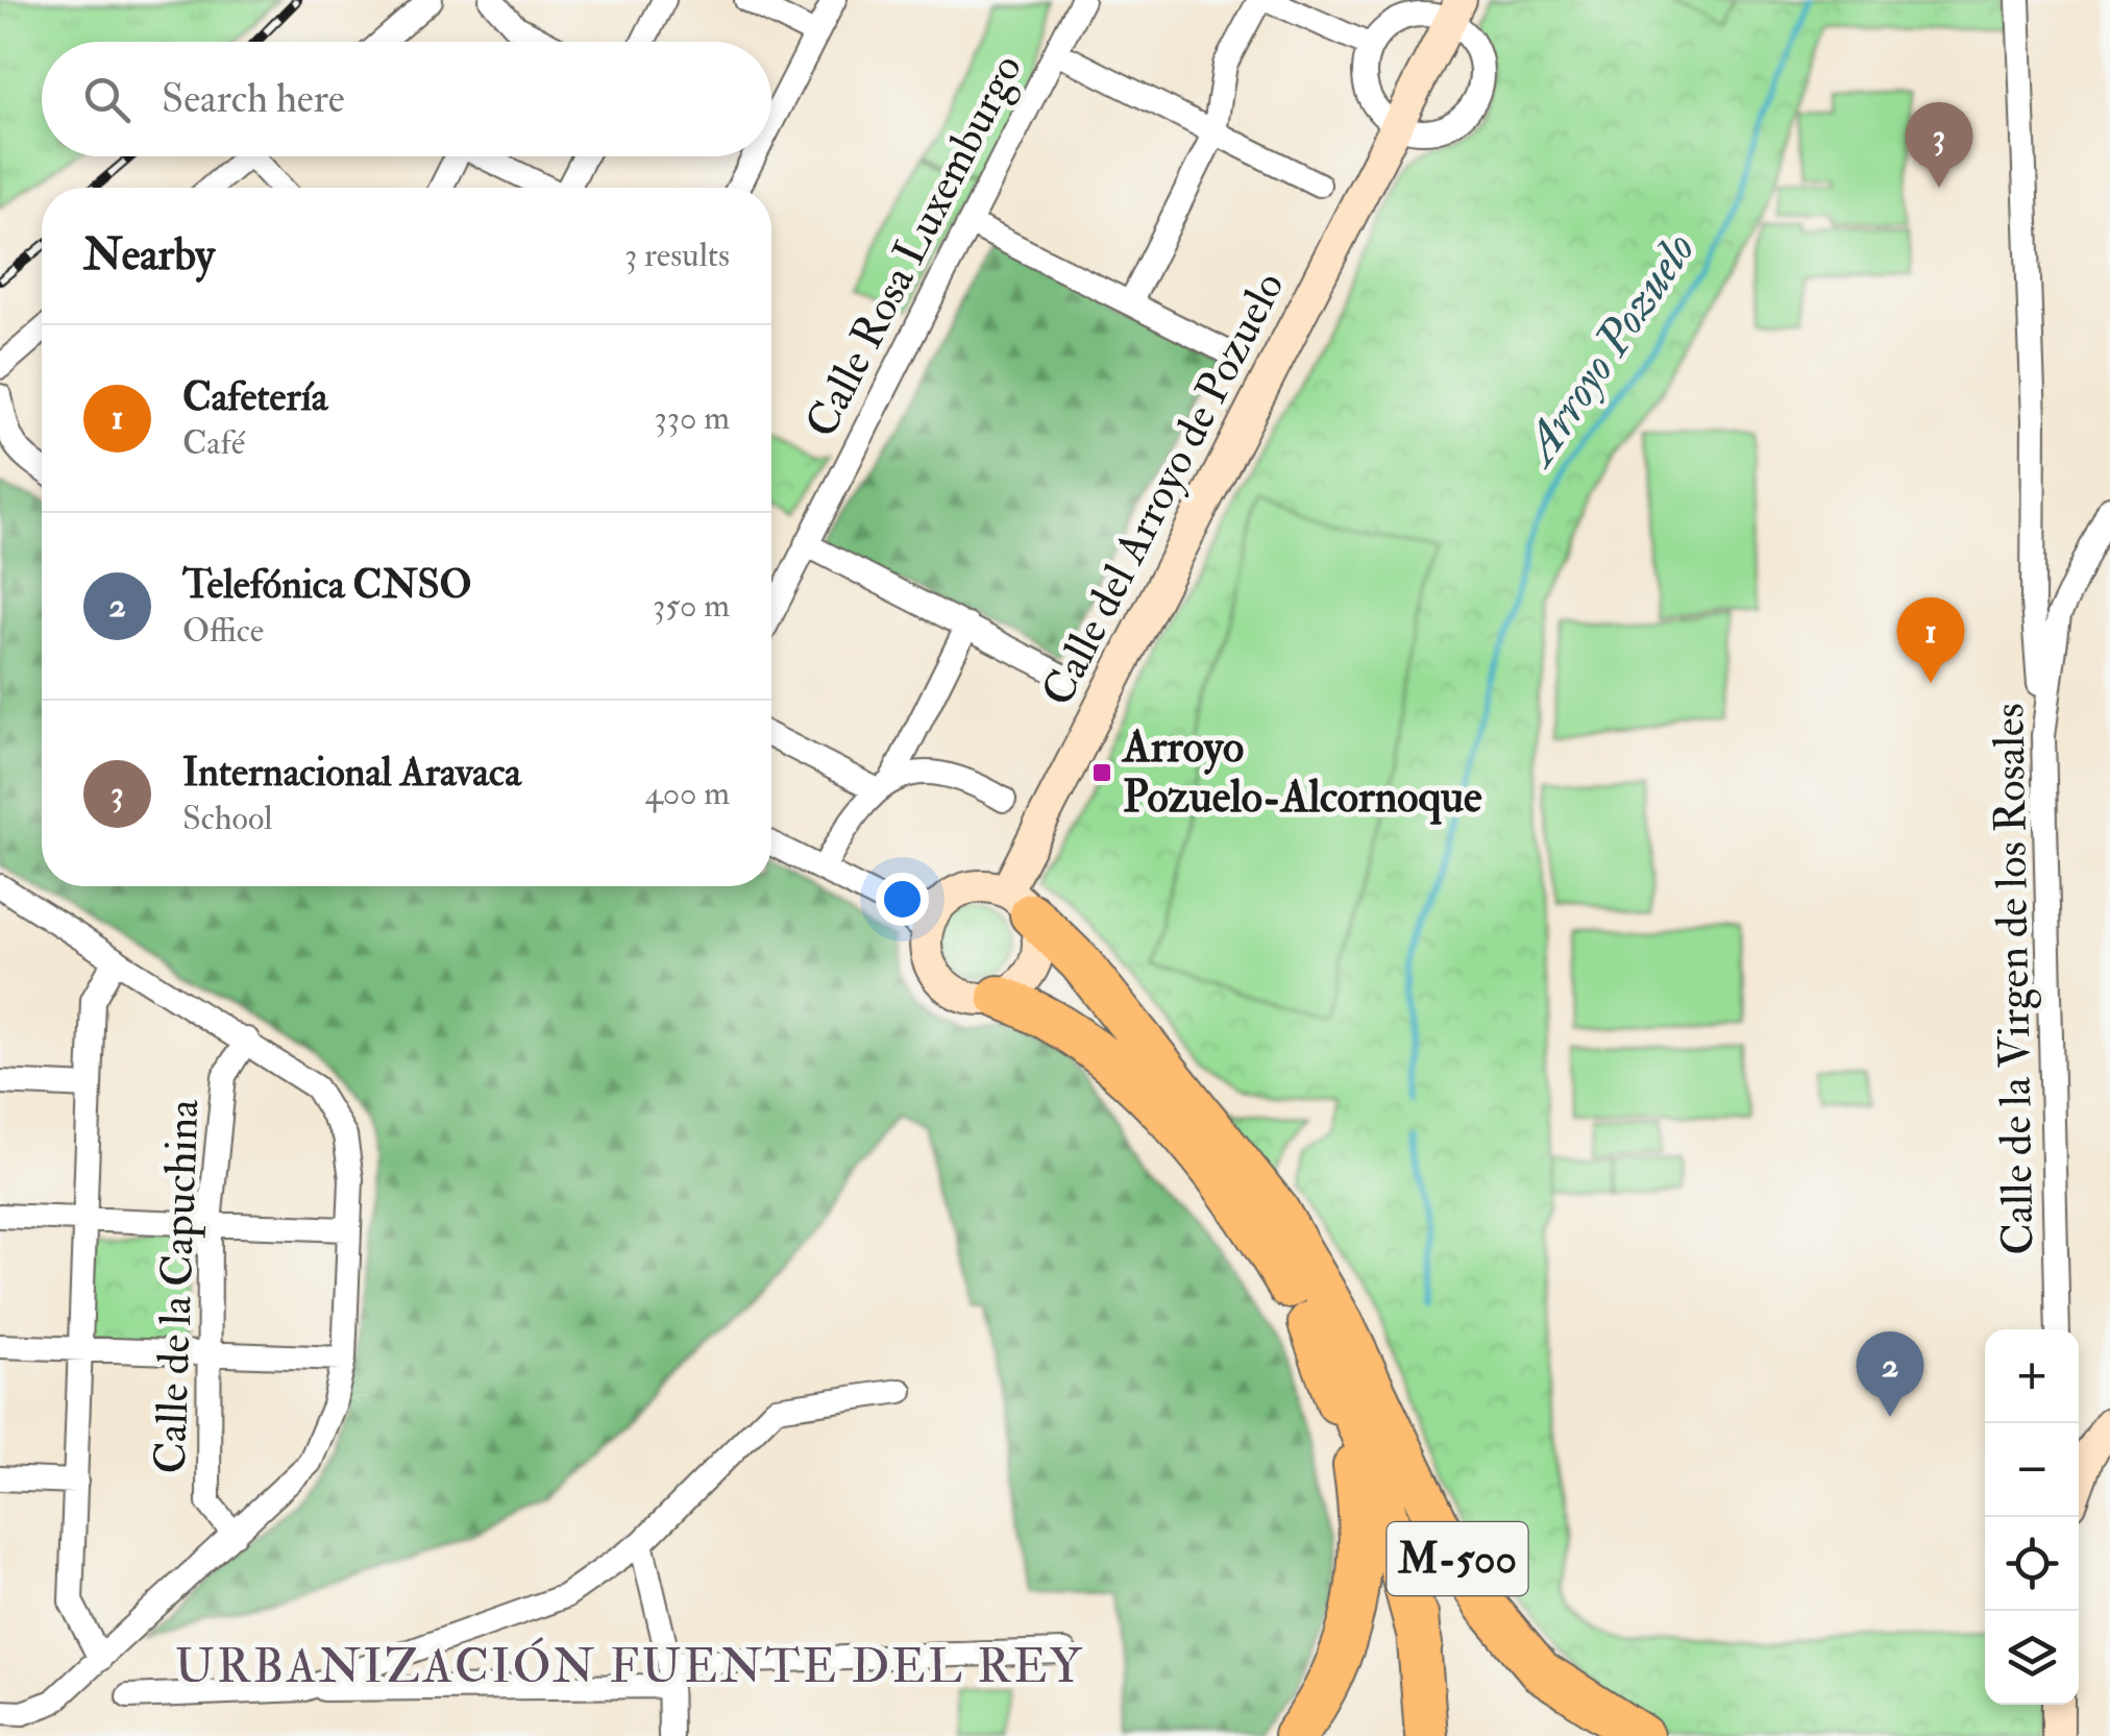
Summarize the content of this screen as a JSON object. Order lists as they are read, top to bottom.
{
  "streets": {
    "highway": ["M-500"],
    "main road": ["Calle del Arroyo de Pozuelo"],
    "street": ["Calle Rosa Luxemburgo", "Calle de la Virgen de los Rosales", "Calle de la Capuchina"]
  },
  "districts": ["URBANIZACIÓN FUENTE DEL REY"],
  "water": ["Arroyo Pozuelo"],
  "places": {
    "transit": ["Arroyo Pozuelo-Alcornoque"]
  },
  "page": {
    "search": "Search here",
    "pins": ["3", "1", "2"],
    "heading": ["Nearby", "3 results"],
    "list": [
      {
        "mark": "1",
        "name": "Cafetería",
        "note": "Café",
        "value": "330 m"
      },
      {
        "mark": "2",
        "name": "Telefónica CNSO",
        "note": "Office",
        "value": "350 m"
      },
      {
        "mark": "3",
        "name": "Internacional Aravaca",
        "note": "School",
        "value": "400 m"
      }
    ],
    "map_buttons": ["+", "−"]
  }
}
